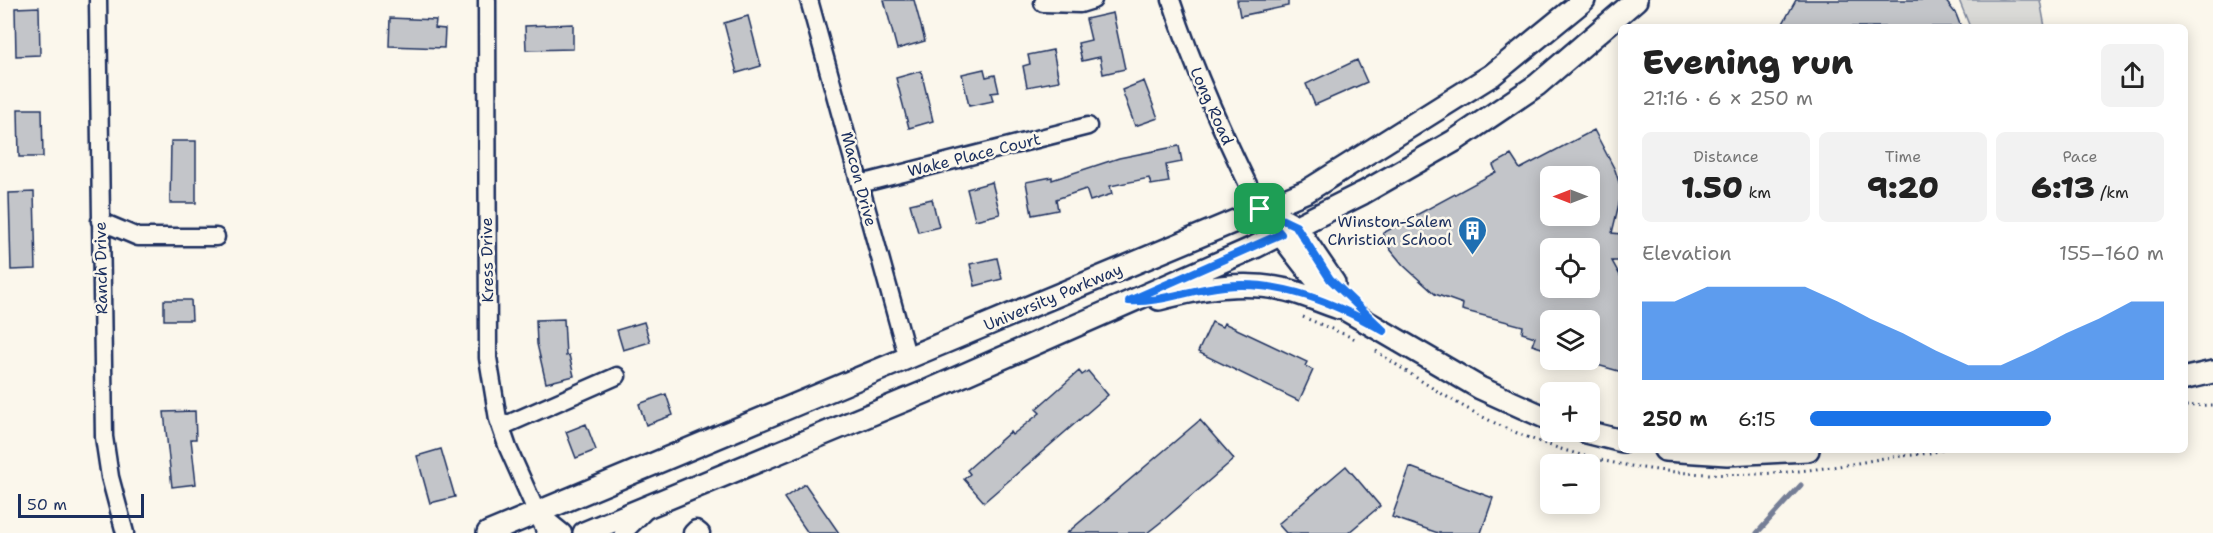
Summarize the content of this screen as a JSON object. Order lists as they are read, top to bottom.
{
  "streets": {
    "main road": ["University Parkway"],
    "street": [
      "Long Road",
      "Wake Place Court",
      "Macon Drive",
      "Kress Drive",
      "Ranch Drive"
    ]
  },
  "crossings": [
    ["Long Road", "University Parkway"],
    ["Wake Place Court", "Macon Drive"],
    ["Macon Drive", "University Parkway"],
    ["Kress Drive", "University Parkway"]
  ],
  "places": {
    "building": ["Winston-Salem Christian School"]
  },
  "scale_bar": "50 m",
  "north": "left",
  "page": {
    "heading": ["Evening run", "21:16 · 6 × 250 m"],
    "stats": [
      ["Distance", "1.50 km"],
      ["Time", "9:20"],
      ["Pace", "6:13 /km"]
    ],
    "map_buttons": ["+", "−"],
    "chart": ["Elevation", "155–160 m"],
    "list": [
      {
        "name": "250 m",
        "note": "6:15"
      }
    ],
    "scale": "50 m"
  }
}
